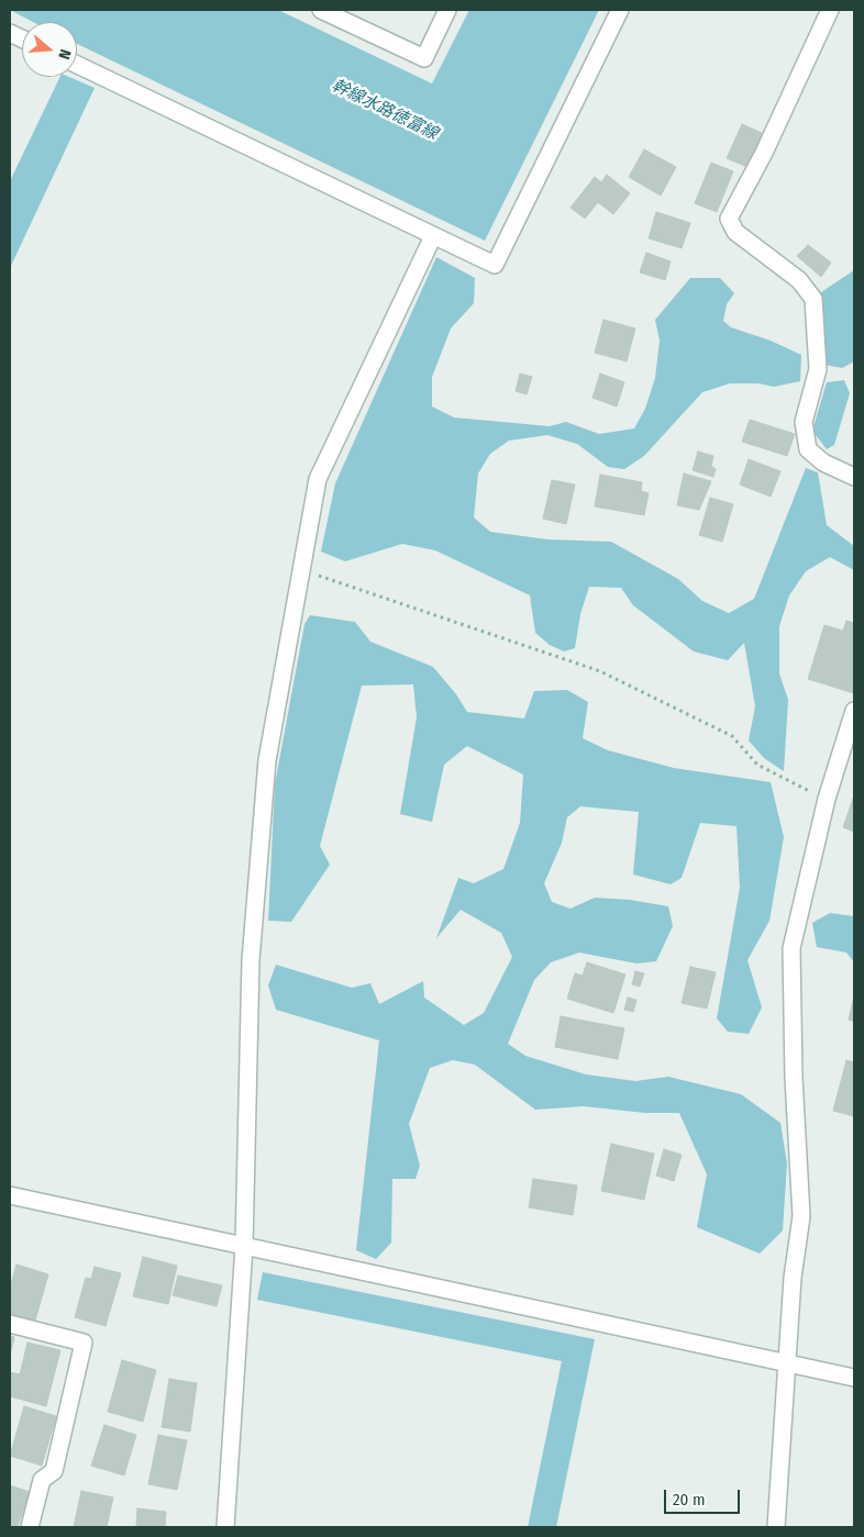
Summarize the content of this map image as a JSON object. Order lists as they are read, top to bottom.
{
  "water": ["幹線水路徳富線"],
  "scale_bar": "20 m",
  "north": "right"
}
